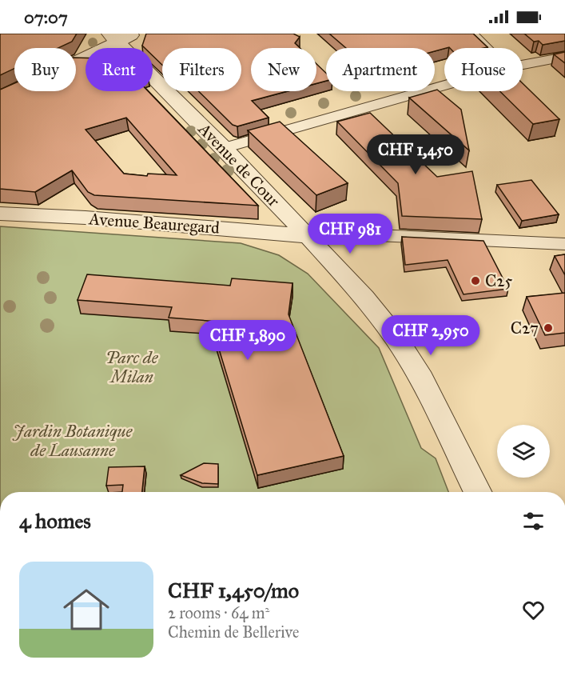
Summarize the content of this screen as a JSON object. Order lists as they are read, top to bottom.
{
  "streets": {
    "street": ["Avenue de Cour", "Avenue Beauregard"]
  },
  "crossings": [
    ["Avenue de Cour", "Avenue Beauregard"]
  ],
  "parks": ["Parc de Milan", "Jardin Botanique de Lausanne"],
  "places": ["C25", "C27"],
  "page": {
    "status": "07:07",
    "chip": [
      "Buy",
      "Rent",
      "Filters",
      "New",
      "Apartment",
      "House"
    ],
    "price": [
      "CHF 1,450",
      "CHF 981",
      "CHF 2,950",
      "CHF 1,890"
    ],
    "heading": "4 homes",
    "list": [
      {
        "name": "CHF 1,450/mo",
        "note": "2 rooms · 64 m² · Chemin de Bellerive"
      }
    ]
  }
}
